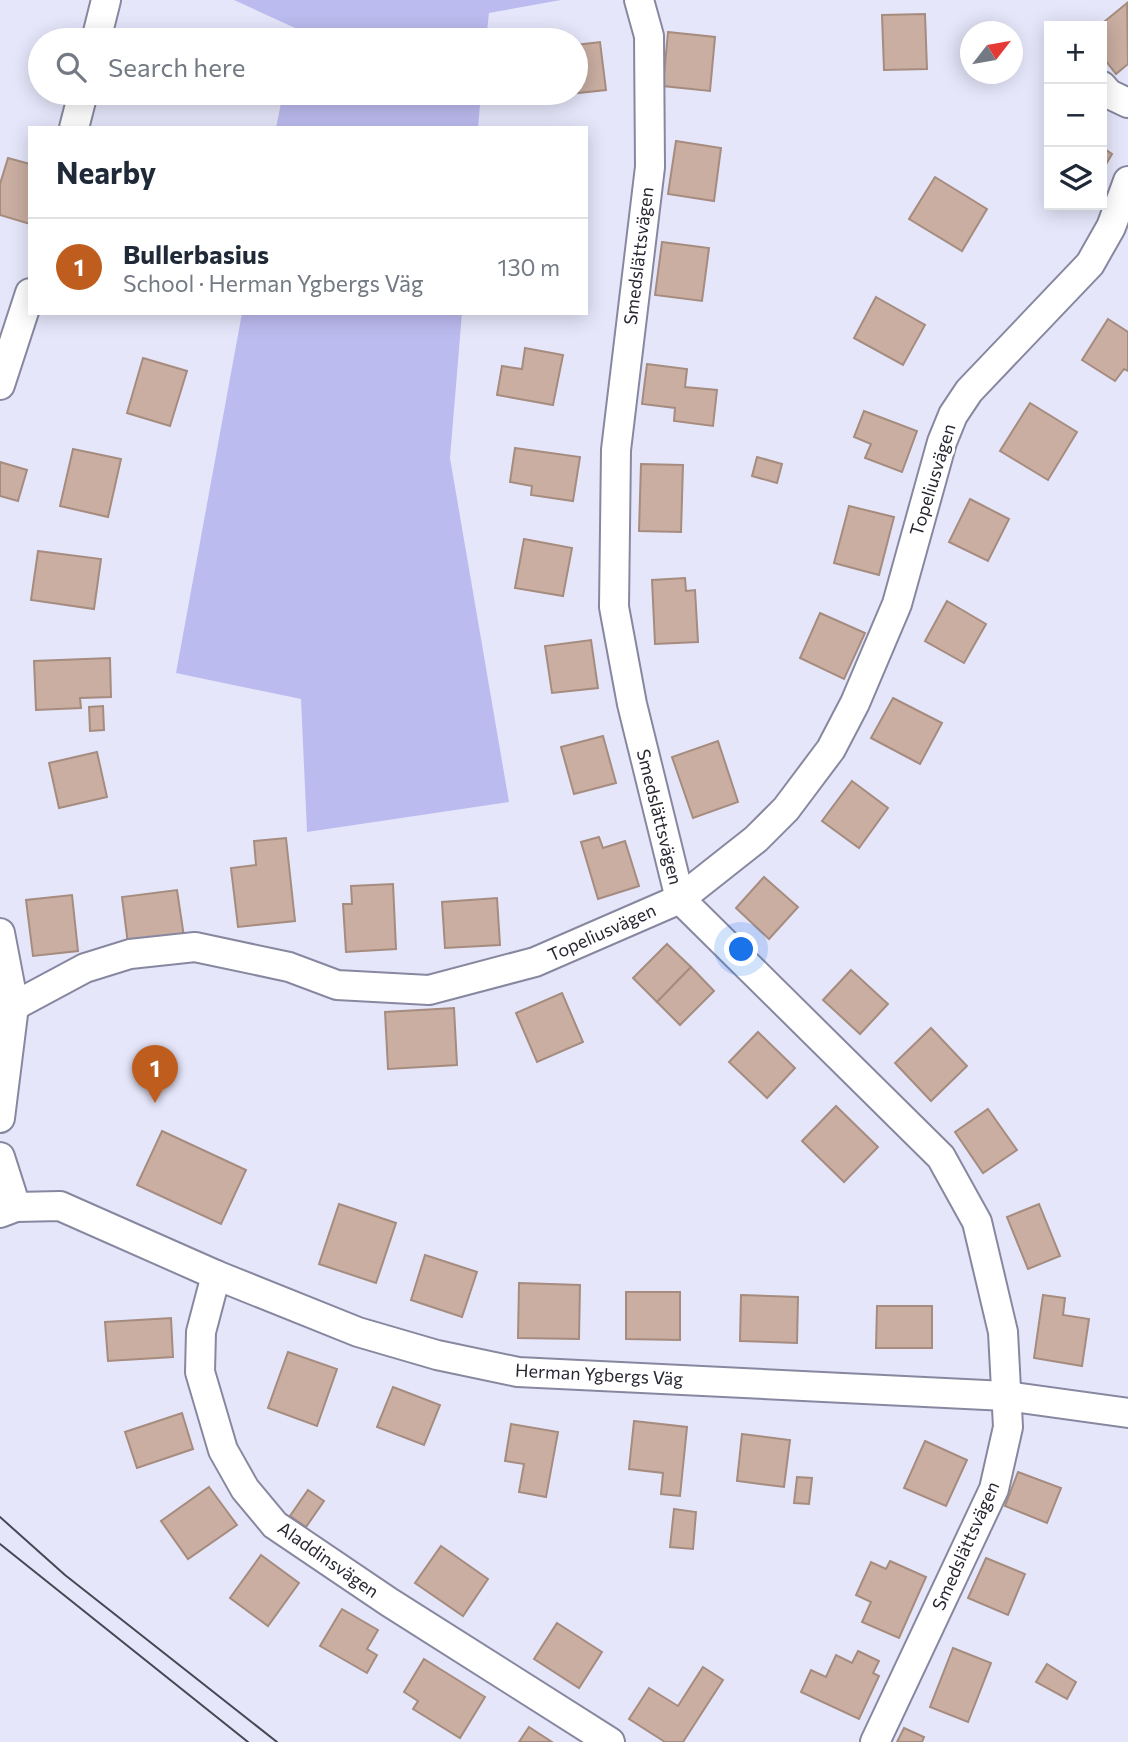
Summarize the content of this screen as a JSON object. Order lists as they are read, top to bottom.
{
  "streets": {
    "street": [
      "Smedslättsvägen",
      "Topeliusvägen",
      "Herman Ygbergs Väg",
      "Aladdinsvägen"
    ]
  },
  "crossings": [
    ["Smedslättsvägen", "Topeliusvägen"],
    ["Smedslättsvägen", "Herman Ygbergs Väg"],
    ["Herman Ygbergs Väg", "Aladdinsvägen"]
  ],
  "north": "top right",
  "page": {
    "map_buttons": ["+", "−"],
    "search": "Search here",
    "heading": "Nearby",
    "list": [
      {
        "mark": "1",
        "name": "Bullerbasius",
        "note": "School · Herman Ygbergs Väg",
        "value": "130 m"
      }
    ],
    "pins": "1"
  }
}
